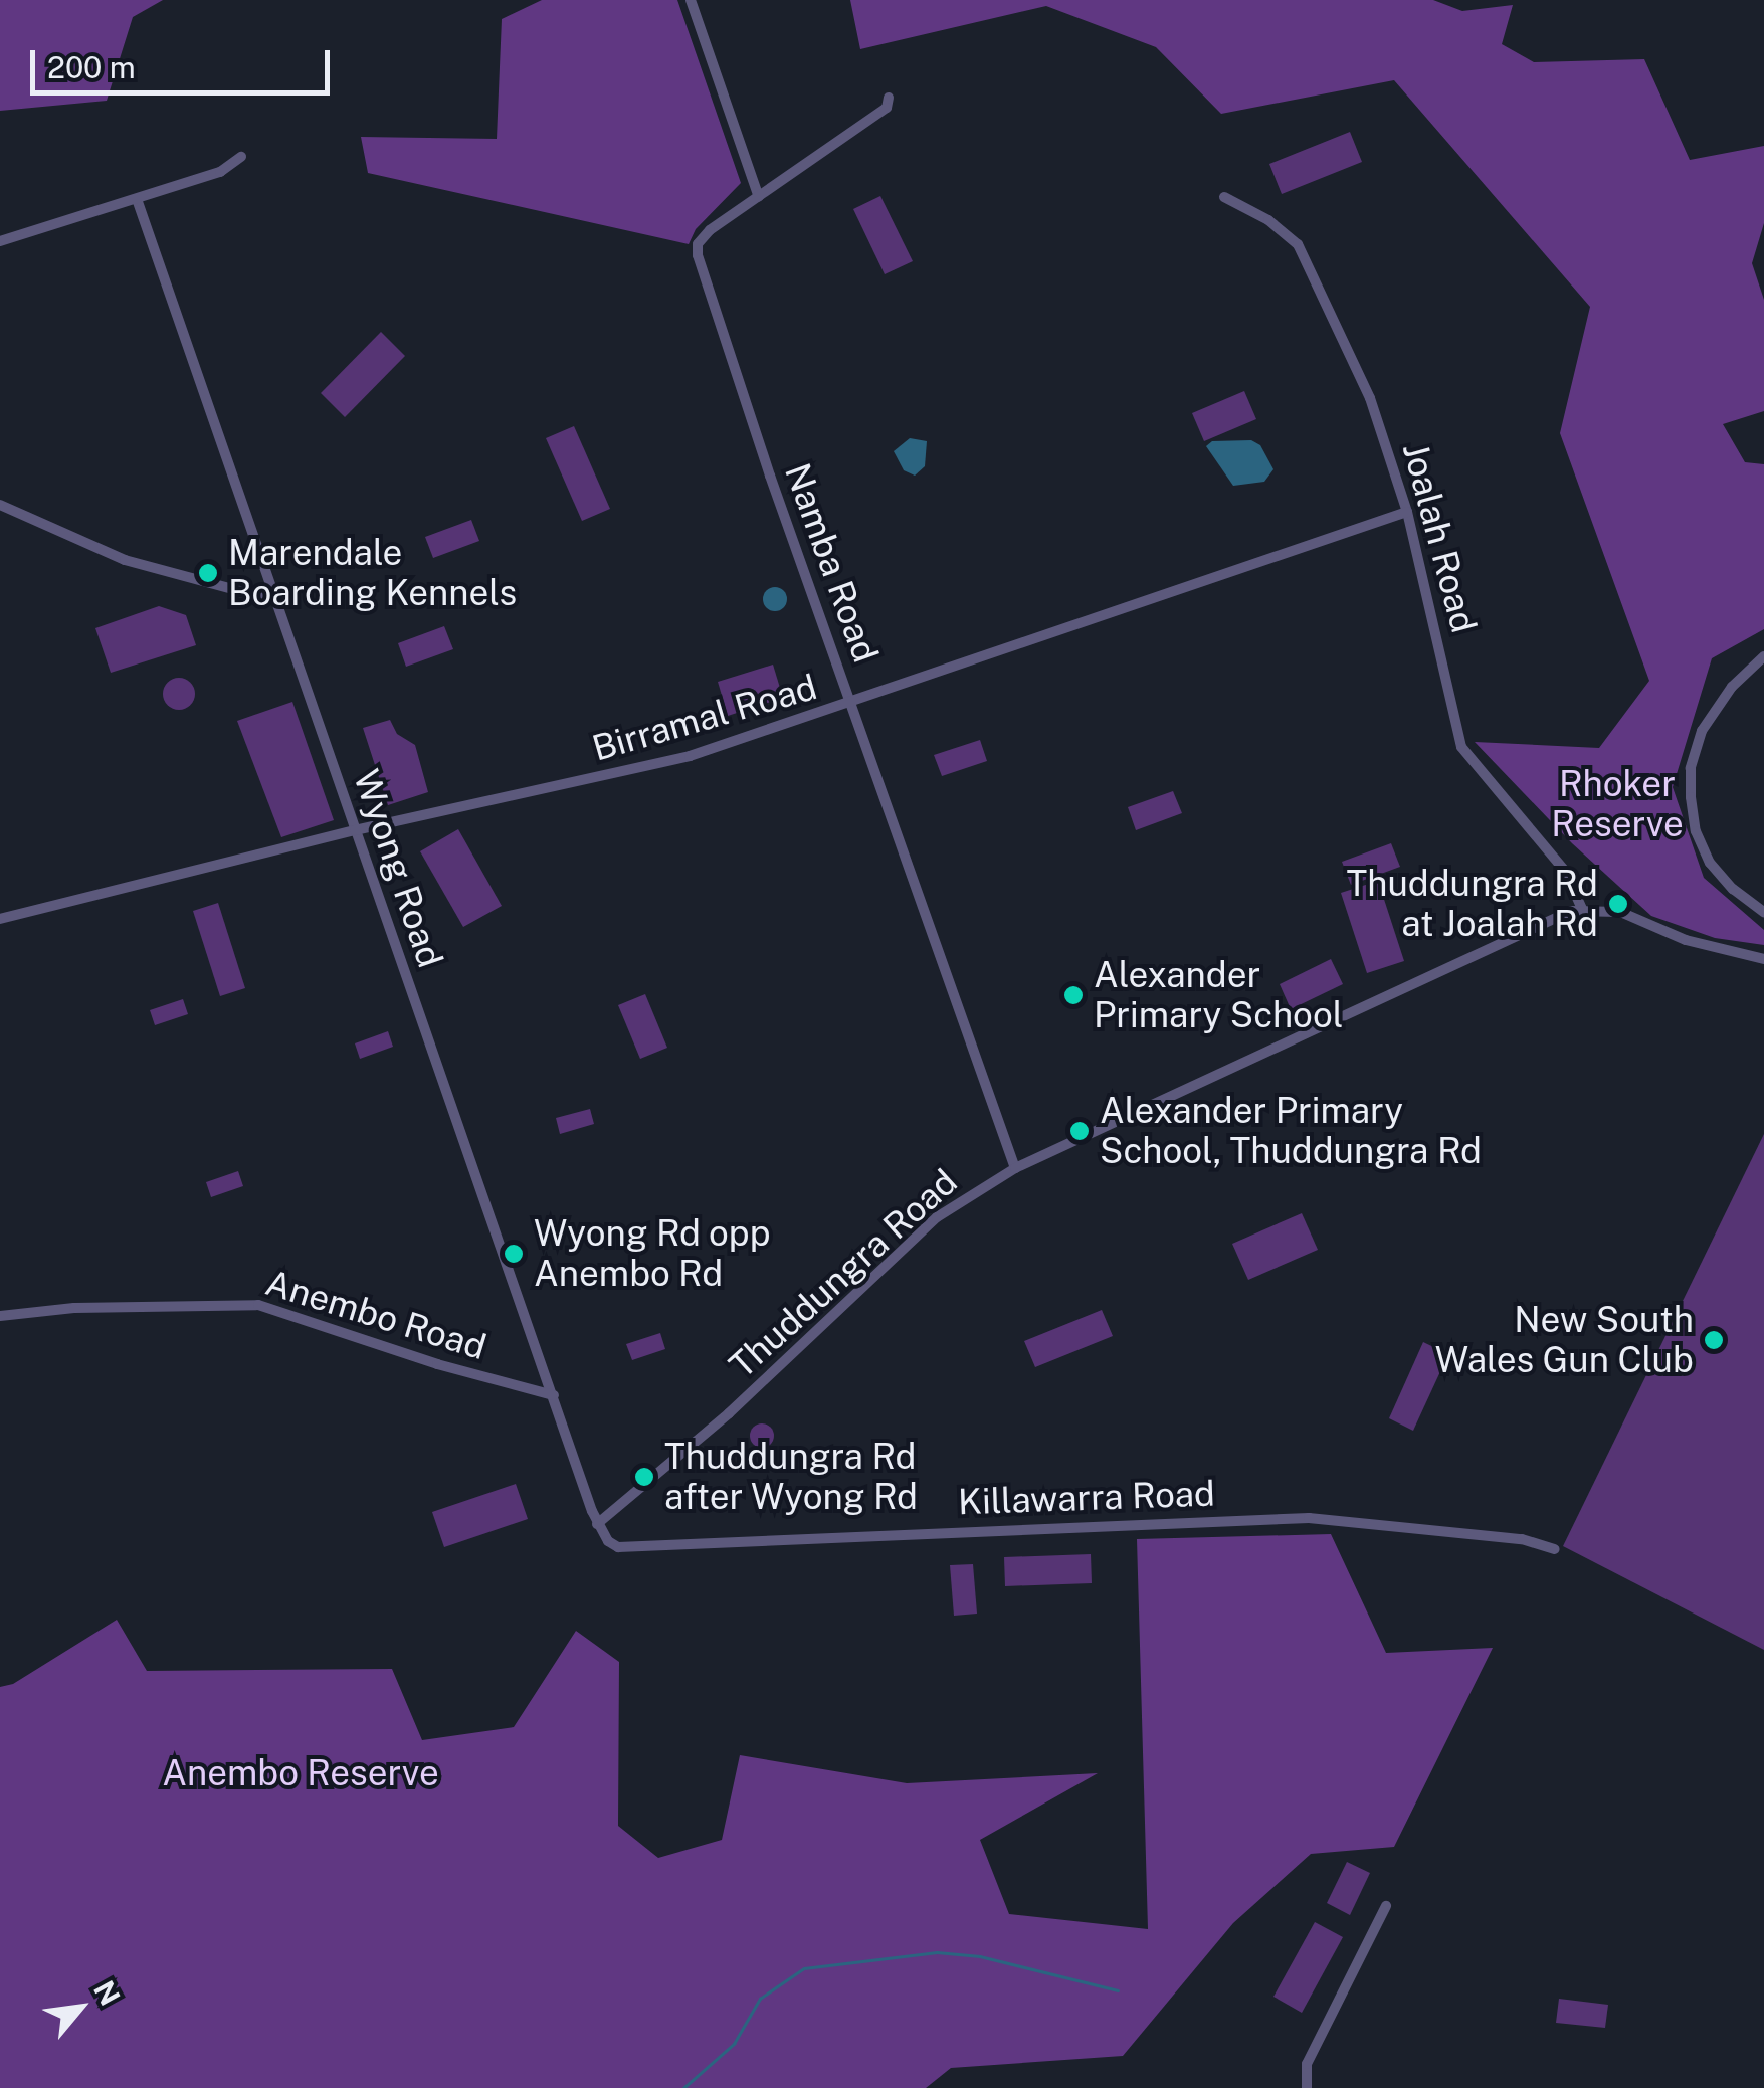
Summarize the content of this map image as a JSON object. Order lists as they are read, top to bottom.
{
  "streets": {
    "street": [
      "Joalah Road",
      "Namba Road",
      "Birramal Road",
      "Wyong Road",
      "Thuddungra Road",
      "Anembo Road",
      "Killawarra Road"
    ]
  },
  "crossings": [
    ["Joalah Road", "Birramal Road"],
    ["Joalah Road", "Thuddungra Road"],
    ["Namba Road", "Birramal Road"],
    ["Namba Road", "Thuddungra Road"],
    ["Birramal Road", "Wyong Road"],
    ["Wyong Road", "Thuddungra Road"],
    ["Wyong Road", "Anembo Road"],
    ["Wyong Road", "Killawarra Road"]
  ],
  "parks": ["Rhoker Reserve", "Anembo Reserve"],
  "places": [
    "Marendale Boarding Kennels",
    "Thuddungra Rd at Joalah Rd",
    "Alexander Primary School",
    "Alexander Primary School, Thuddungra Rd",
    "Wyong Rd opp Anembo Rd",
    "New South Wales Gun Club",
    "Thuddungra Rd after Wyong Rd"
  ],
  "scale_bar": "200 m",
  "north": "top right"
}
